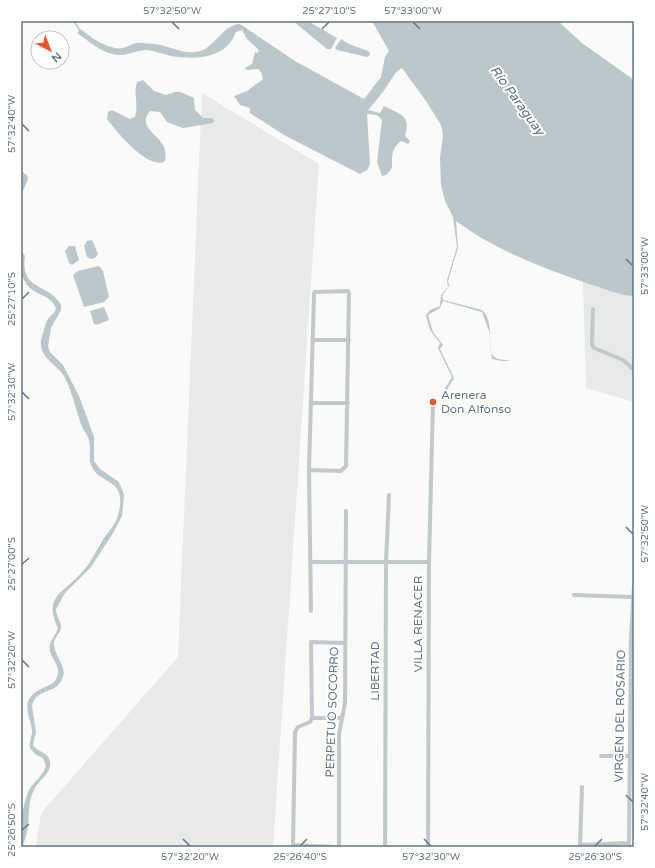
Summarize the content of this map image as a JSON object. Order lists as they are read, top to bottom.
{
  "streets": {
    "street": [
      "VILLA RENACER",
      "LIBERTAD",
      "PERPETUO SOCORRO",
      "VIRGEN DEL ROSARIO"
    ]
  },
  "water": ["Río Paraguay"],
  "places": ["Arenera Don Alfonso"],
  "north": "bottom right",
  "coordinates": [
    "57°32'50\"W",
    "25°27'10\"S",
    "57°33'00\"W",
    "57°32'40\"W",
    "57°32'30\"W",
    "25°27'00\"S",
    "57°32'20\"W",
    "25°26'50\"S",
    "25°26'40\"S",
    "25°26'30\"S"
  ]
}
